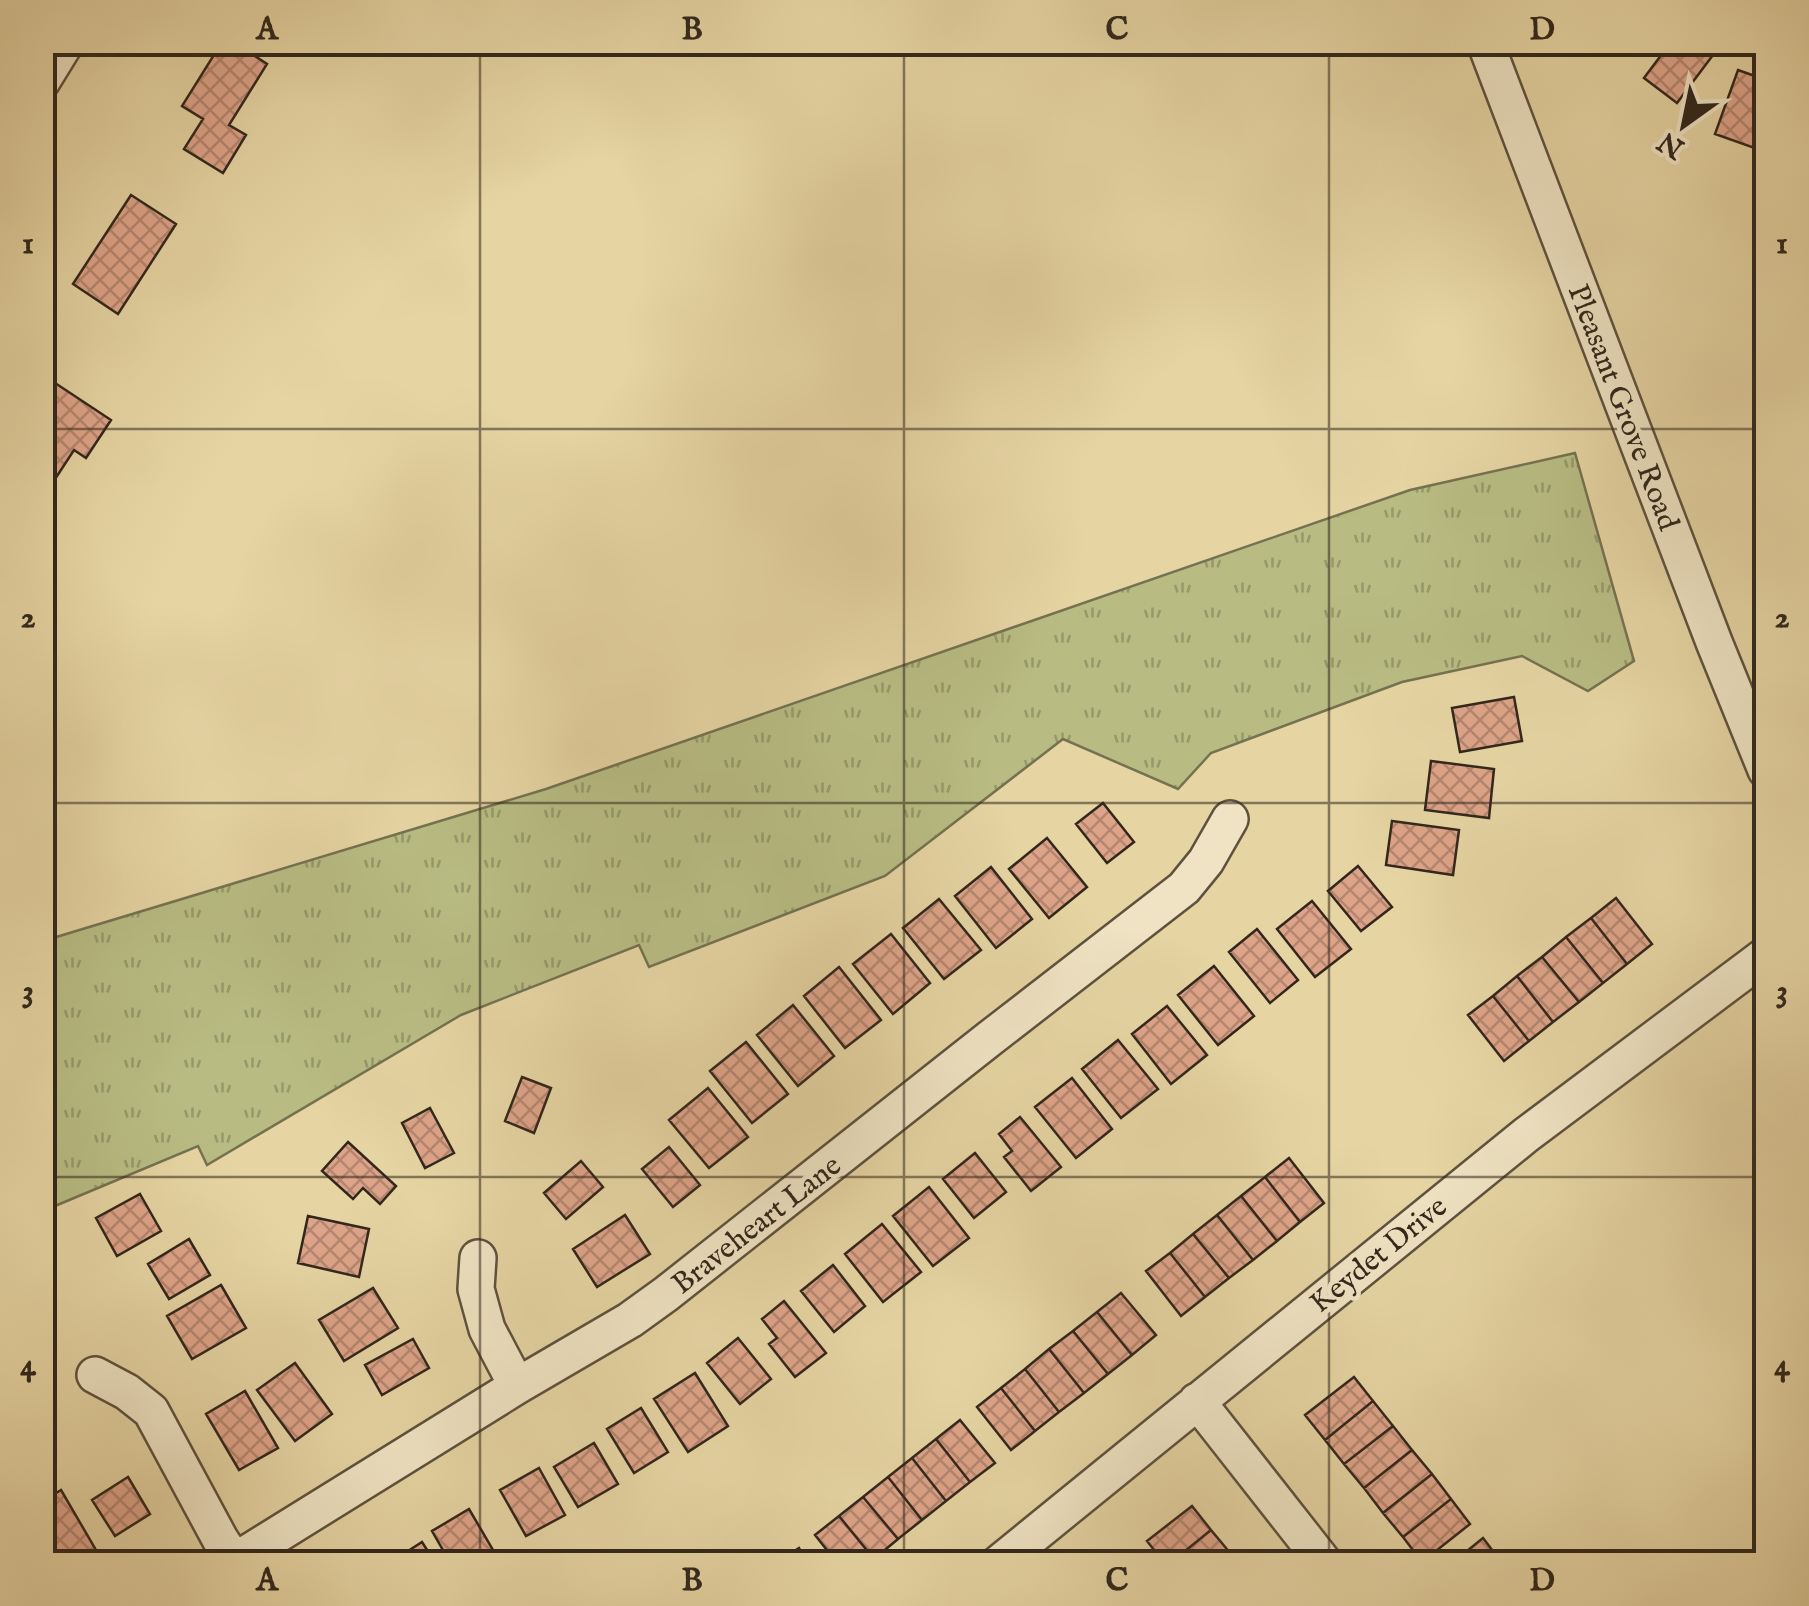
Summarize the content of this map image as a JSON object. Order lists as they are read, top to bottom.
{
  "streets": {
    "street": ["Pleasant Grove Road", "Braveheart Lane", "Keydet Drive"]
  },
  "north": "bottom left",
  "grid": {
    "columns": [
      "A",
      "B",
      "C",
      "D"
    ],
    "rows": [
      "1",
      "2",
      "3",
      "4"
    ]
  }
}
